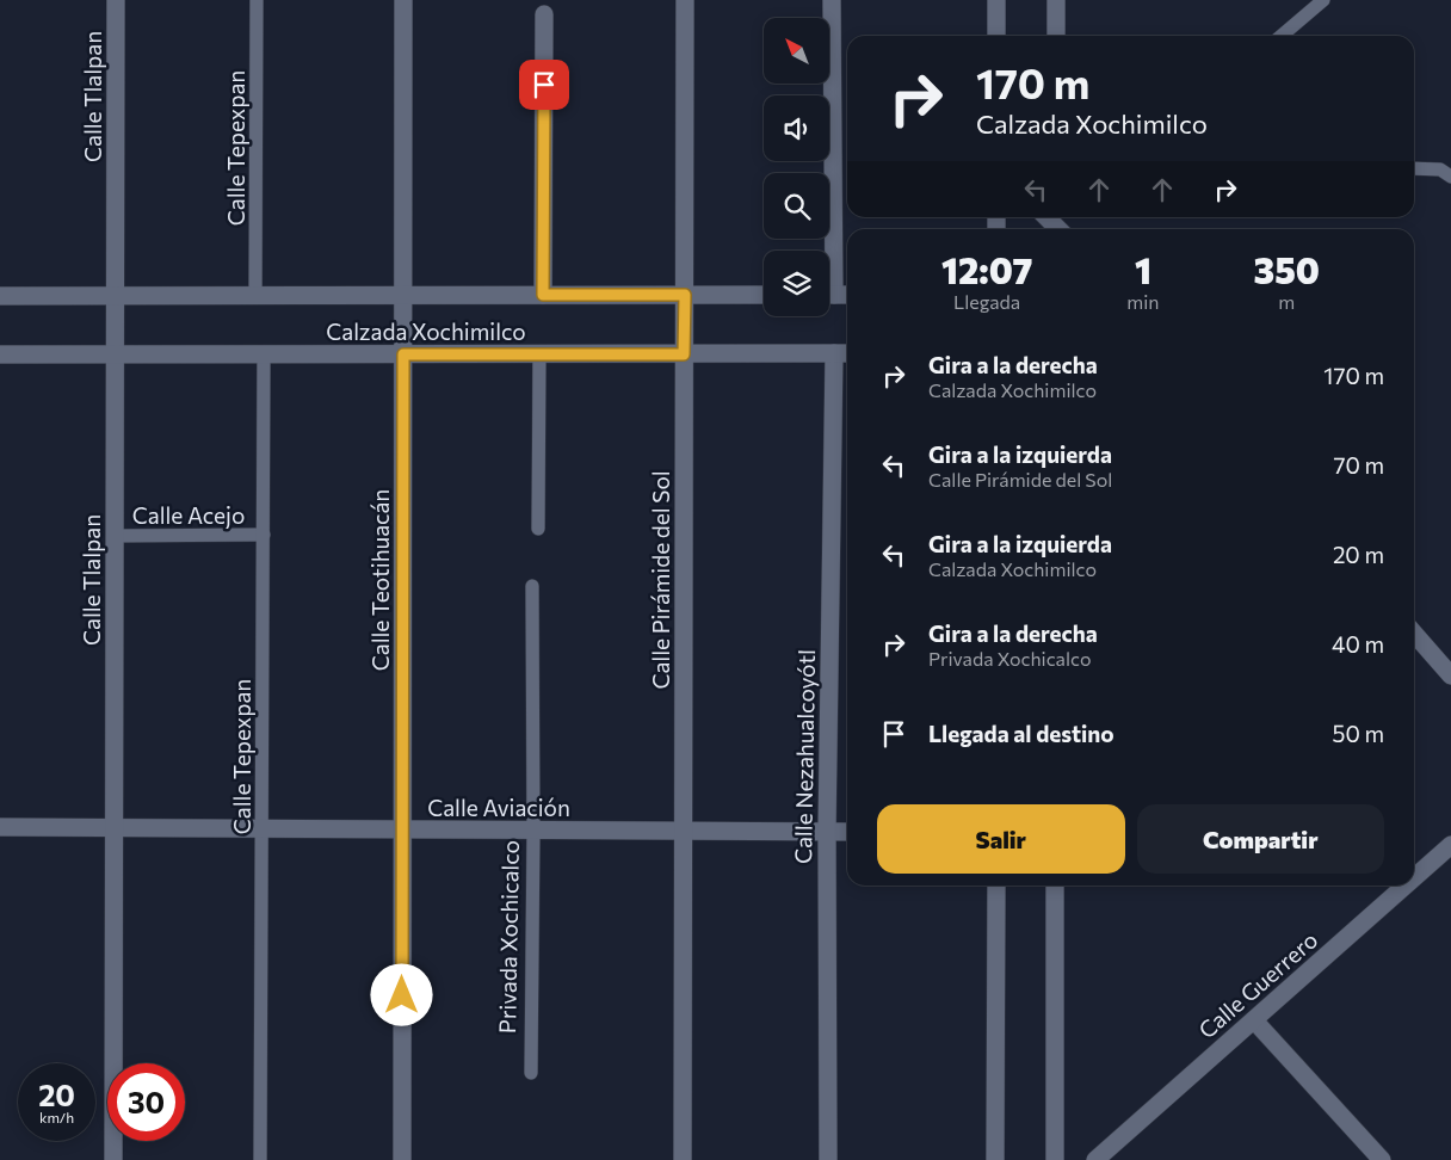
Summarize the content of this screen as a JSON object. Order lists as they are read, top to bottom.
{
  "streets": {
    "street": [
      "Calle Tlalpan",
      "Calzada Xochimilco",
      "Calle Teotihuacán",
      "Calle Pirámide del Sol",
      "Calle Nezahualcoyótl",
      "Calle Aviación",
      "Calle Guerrero"
    ],
    "lane": ["Calle Tepexpan", "Calle Acejo", "Privada Xochicalco"]
  },
  "crossings": [
    ["Calle Tlalpan", "Calzada Xochimilco"],
    ["Calle Tlalpan", "Calle Acejo"],
    ["Calle Tlalpan", "Calle Aviación"],
    ["Calle Tepexpan", "Calzada Xochimilco"],
    ["Calle Tepexpan", "Calle Acejo"],
    ["Calle Tepexpan", "Calle Aviación"],
    ["Calzada Xochimilco", "Calle Teotihuacán"],
    ["Calzada Xochimilco", "Calle Pirámide del Sol"],
    ["Calzada Xochimilco", "Calle Nezahualcoyótl"],
    ["Calle Teotihuacán", "Calle Aviación"],
    ["Calle Pirámide del Sol", "Calle Aviación"],
    ["Calle Nezahualcoyótl", "Calle Aviación"],
    ["Calle Aviación", "Privada Xochicalco"]
  ],
  "north": "top left",
  "page": {
    "turn": ["170 m", "Calzada Xochimilco"],
    "eta": [
      "12:07",
      "Llegada",
      "1",
      "min",
      "350",
      "m"
    ],
    "list": [
      {
        "name": "Gira a la derecha",
        "note": "Calzada Xochimilco",
        "value": "170 m"
      },
      {
        "name": "Gira a la izquierda",
        "note": "Calle Pirámide del Sol",
        "value": "70 m"
      },
      {
        "name": "Gira a la izquierda",
        "note": "Calzada Xochimilco",
        "value": "20 m"
      },
      {
        "name": "Gira a la derecha",
        "note": "Privada Xochicalco",
        "value": "40 m"
      },
      {
        "name": "Llegada al destino",
        "value": "50 m"
      }
    ],
    "buttons": ["Salir", "Compartir"],
    "speed": "20 km/h",
    "limit": "30"
  }
}
